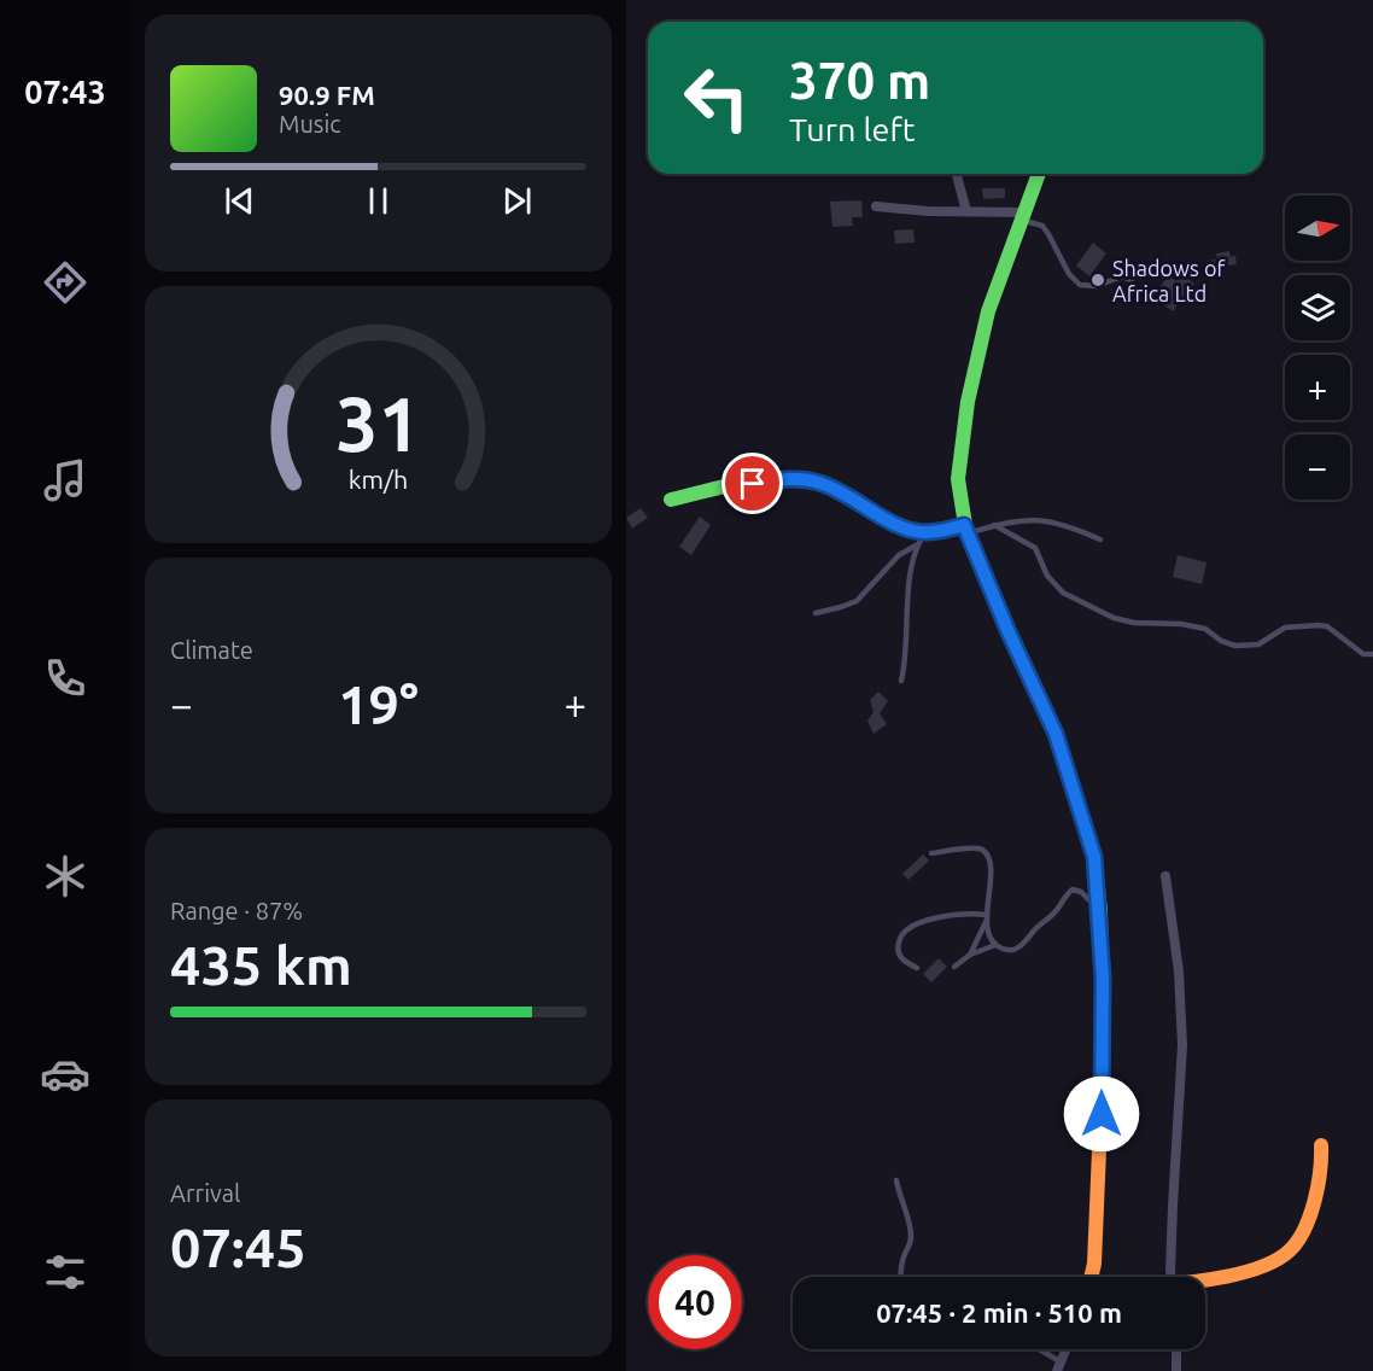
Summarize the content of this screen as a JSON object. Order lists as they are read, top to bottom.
{
  "places": ["Shadows of Africa Ltd"],
  "north": "right",
  "page": {
    "tabs": "07:43",
    "turn": ["370 m", "Turn left"],
    "song": ["90.9 FM", "Music"],
    "map_buttons": ["+", "−"],
    "tile": [
      "Climate",
      ["Range · 87%", "435 km"],
      ["Arrival", "07:45"]
    ],
    "heat": ["−", "19°", "+"],
    "limit": "40",
    "trip": "07:45 · 2 min · 510 m",
    "gauge": ["31", "km/h"]
  }
}
